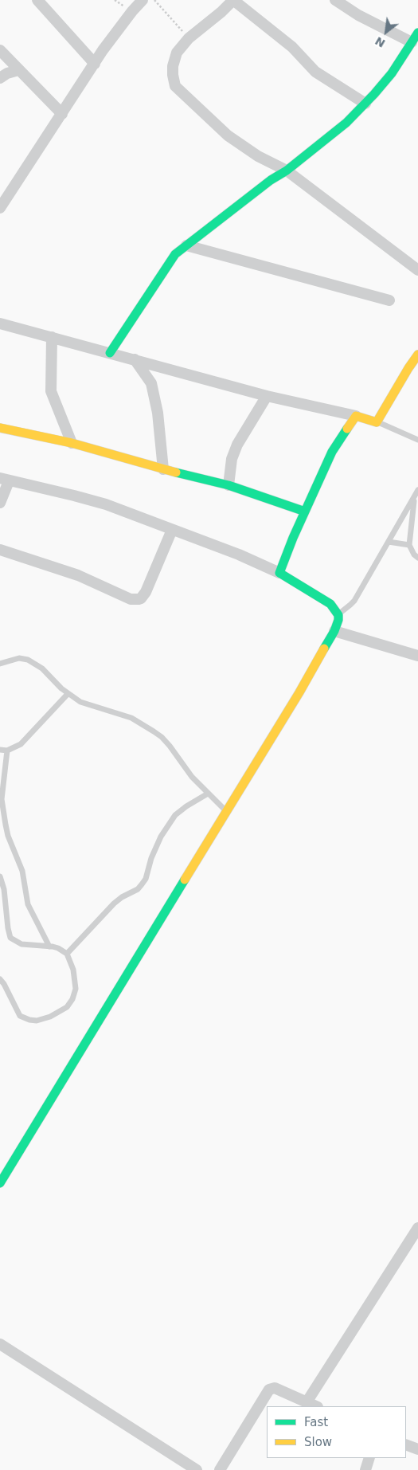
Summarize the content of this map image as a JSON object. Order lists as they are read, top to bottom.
{
  "legend": ["Fast", "Slow"],
  "north": "bottom left"
}
